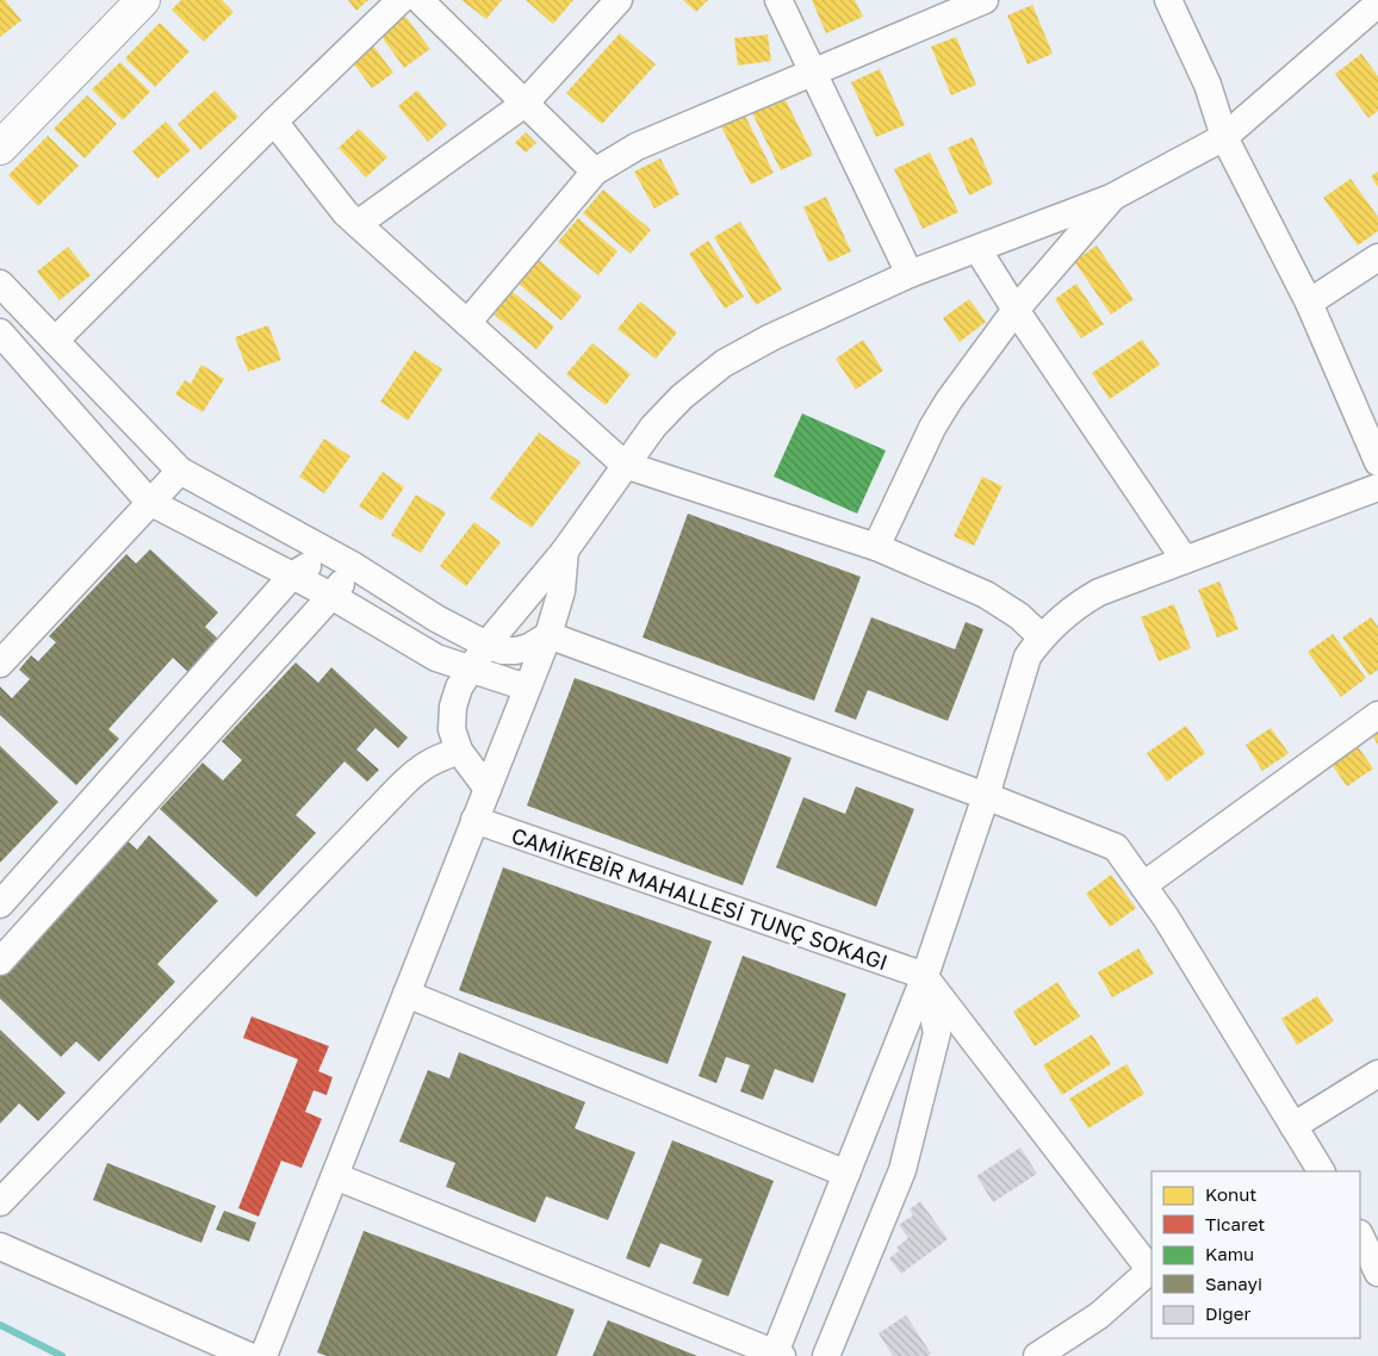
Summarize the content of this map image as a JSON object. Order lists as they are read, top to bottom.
{
  "streets": {
    "street": ["CAMİKEBİR MAHALLESİ TUNÇ SOKAĞI"]
  },
  "legend": [
    "Konut",
    "Ticaret",
    "Kamu",
    "Sanayi",
    "Diğer"
  ]
}
